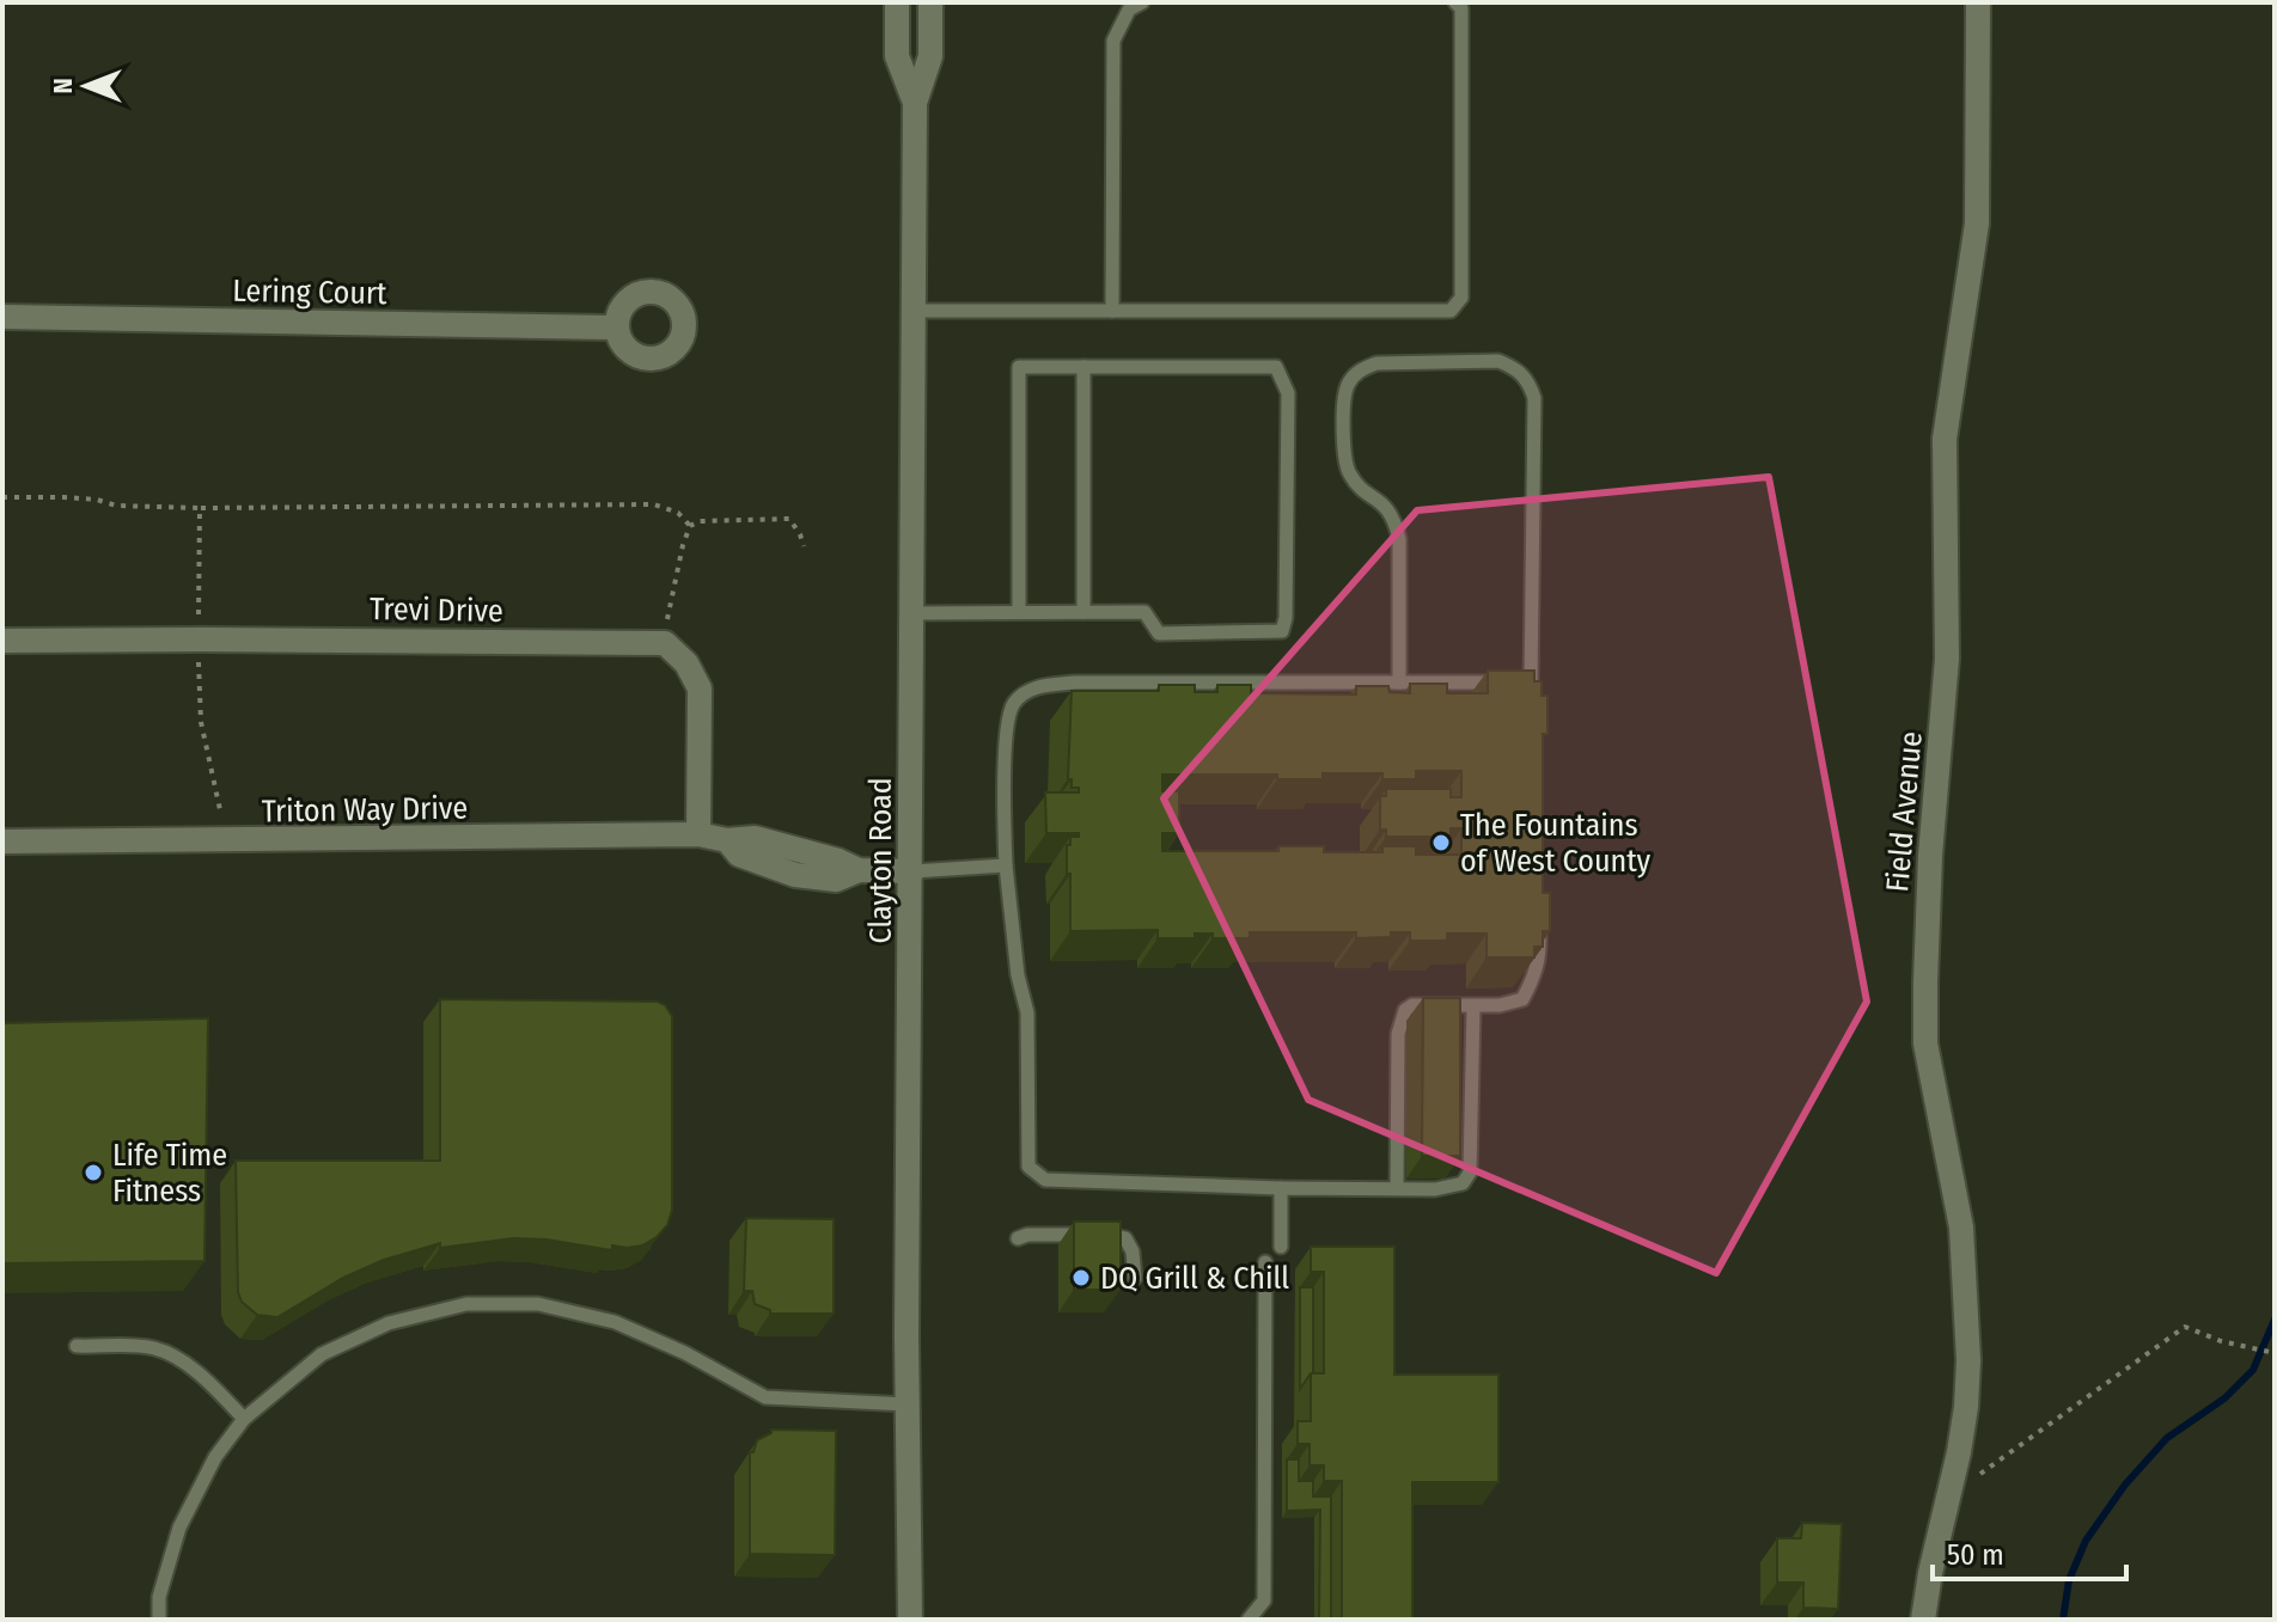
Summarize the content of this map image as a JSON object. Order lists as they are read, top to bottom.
{
  "streets": {
    "street": [
      "Lering Court",
      "Trevi Drive",
      "Triton Way Drive",
      "Field Avenue",
      "Clayton Road"
    ]
  },
  "crossings": [
    ["Trevi Drive", "Triton Way Drive"],
    ["Triton Way Drive", "Clayton Road"]
  ],
  "places": ["The Fountains of West County", "Life Time Fitness", "DQ Grill & Chill"],
  "scale_bar": "50 m",
  "north": "left"
}
